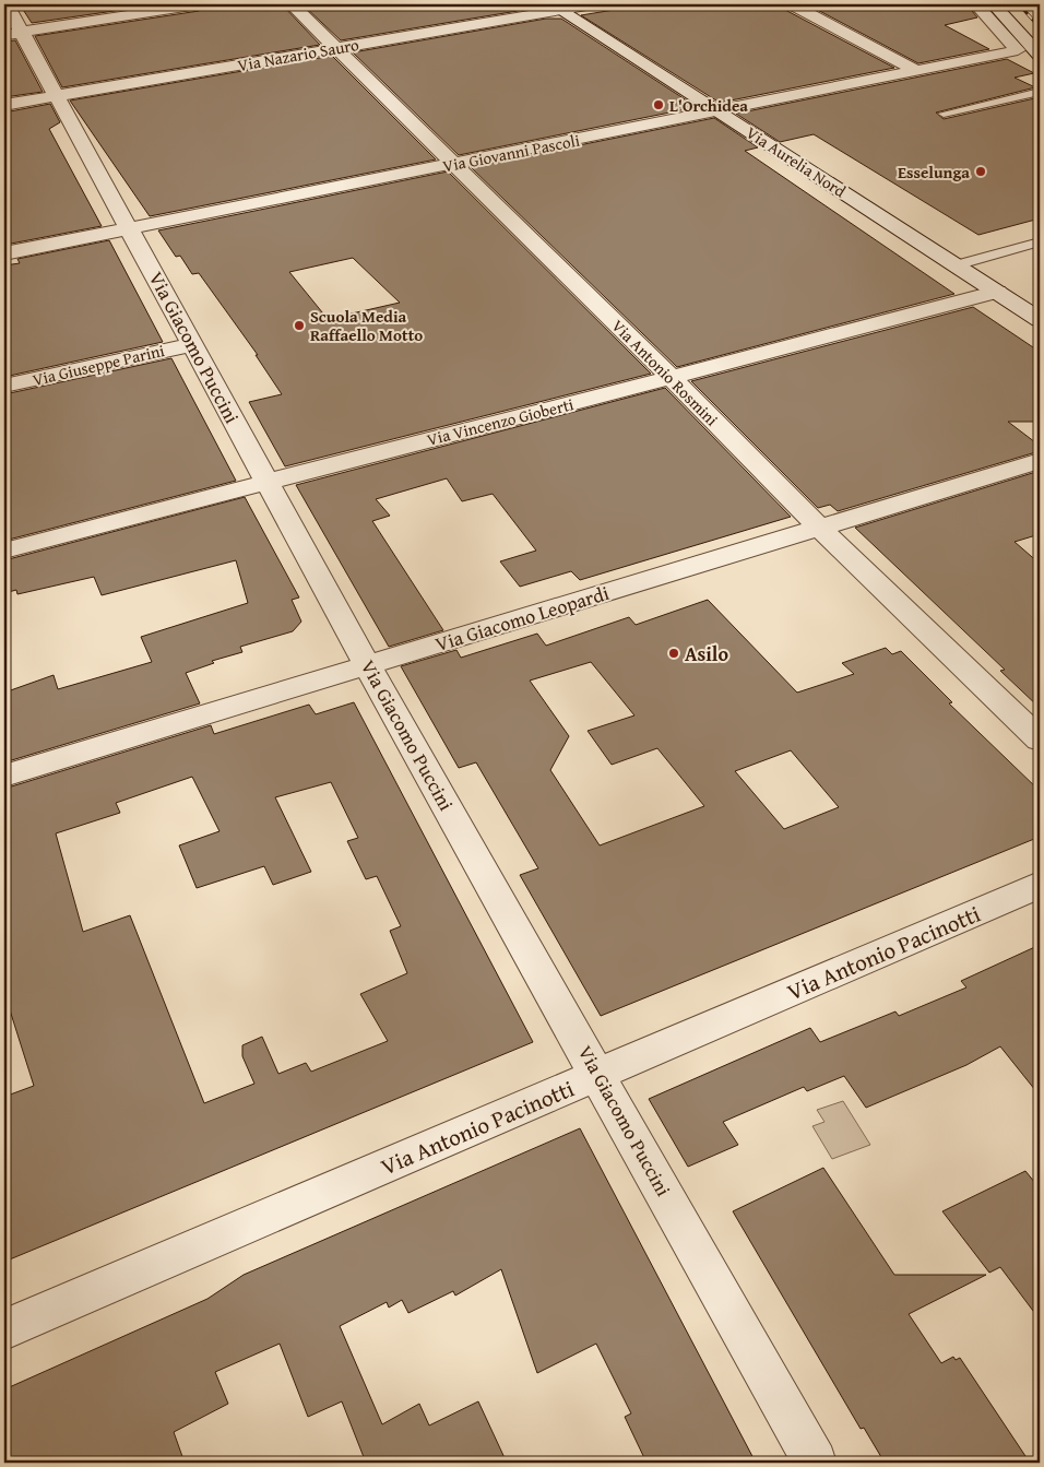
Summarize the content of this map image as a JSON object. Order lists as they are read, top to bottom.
{
  "streets": {
    "street": [
      "Via Nazario Sauro",
      "Via Giovanni Pascoli",
      "Via Aurelia Nord",
      "Via Giacomo Puccini",
      "Via Giuseppe Parini",
      "Via Antonio Rosmini",
      "Via Vincenzo Gioberti",
      "Via Giacomo Leopardi",
      "Via Antonio Pacinotti"
    ]
  },
  "crossings": [
    ["Via Nazario Sauro", "Via Aurelia Nord"],
    ["Via Nazario Sauro", "Via Giacomo Puccini"],
    ["Via Nazario Sauro", "Via Antonio Rosmini"],
    ["Via Giovanni Pascoli", "Via Aurelia Nord"],
    ["Via Giovanni Pascoli", "Via Giacomo Puccini"],
    ["Via Giovanni Pascoli", "Via Antonio Rosmini"],
    ["Via Aurelia Nord", "Via Vincenzo Gioberti"],
    ["Via Giacomo Puccini", "Via Giuseppe Parini"],
    ["Via Giacomo Puccini", "Via Vincenzo Gioberti"],
    ["Via Giacomo Puccini", "Via Giacomo Leopardi"],
    ["Via Giacomo Puccini", "Via Antonio Pacinotti"],
    ["Via Antonio Rosmini", "Via Vincenzo Gioberti"],
    ["Via Antonio Rosmini", "Via Giacomo Leopardi"]
  ],
  "places": [
    "L'Orchidea",
    "Esselunga",
    "Scuola Media Raffaello Motto",
    "Asilo"
  ]
}
